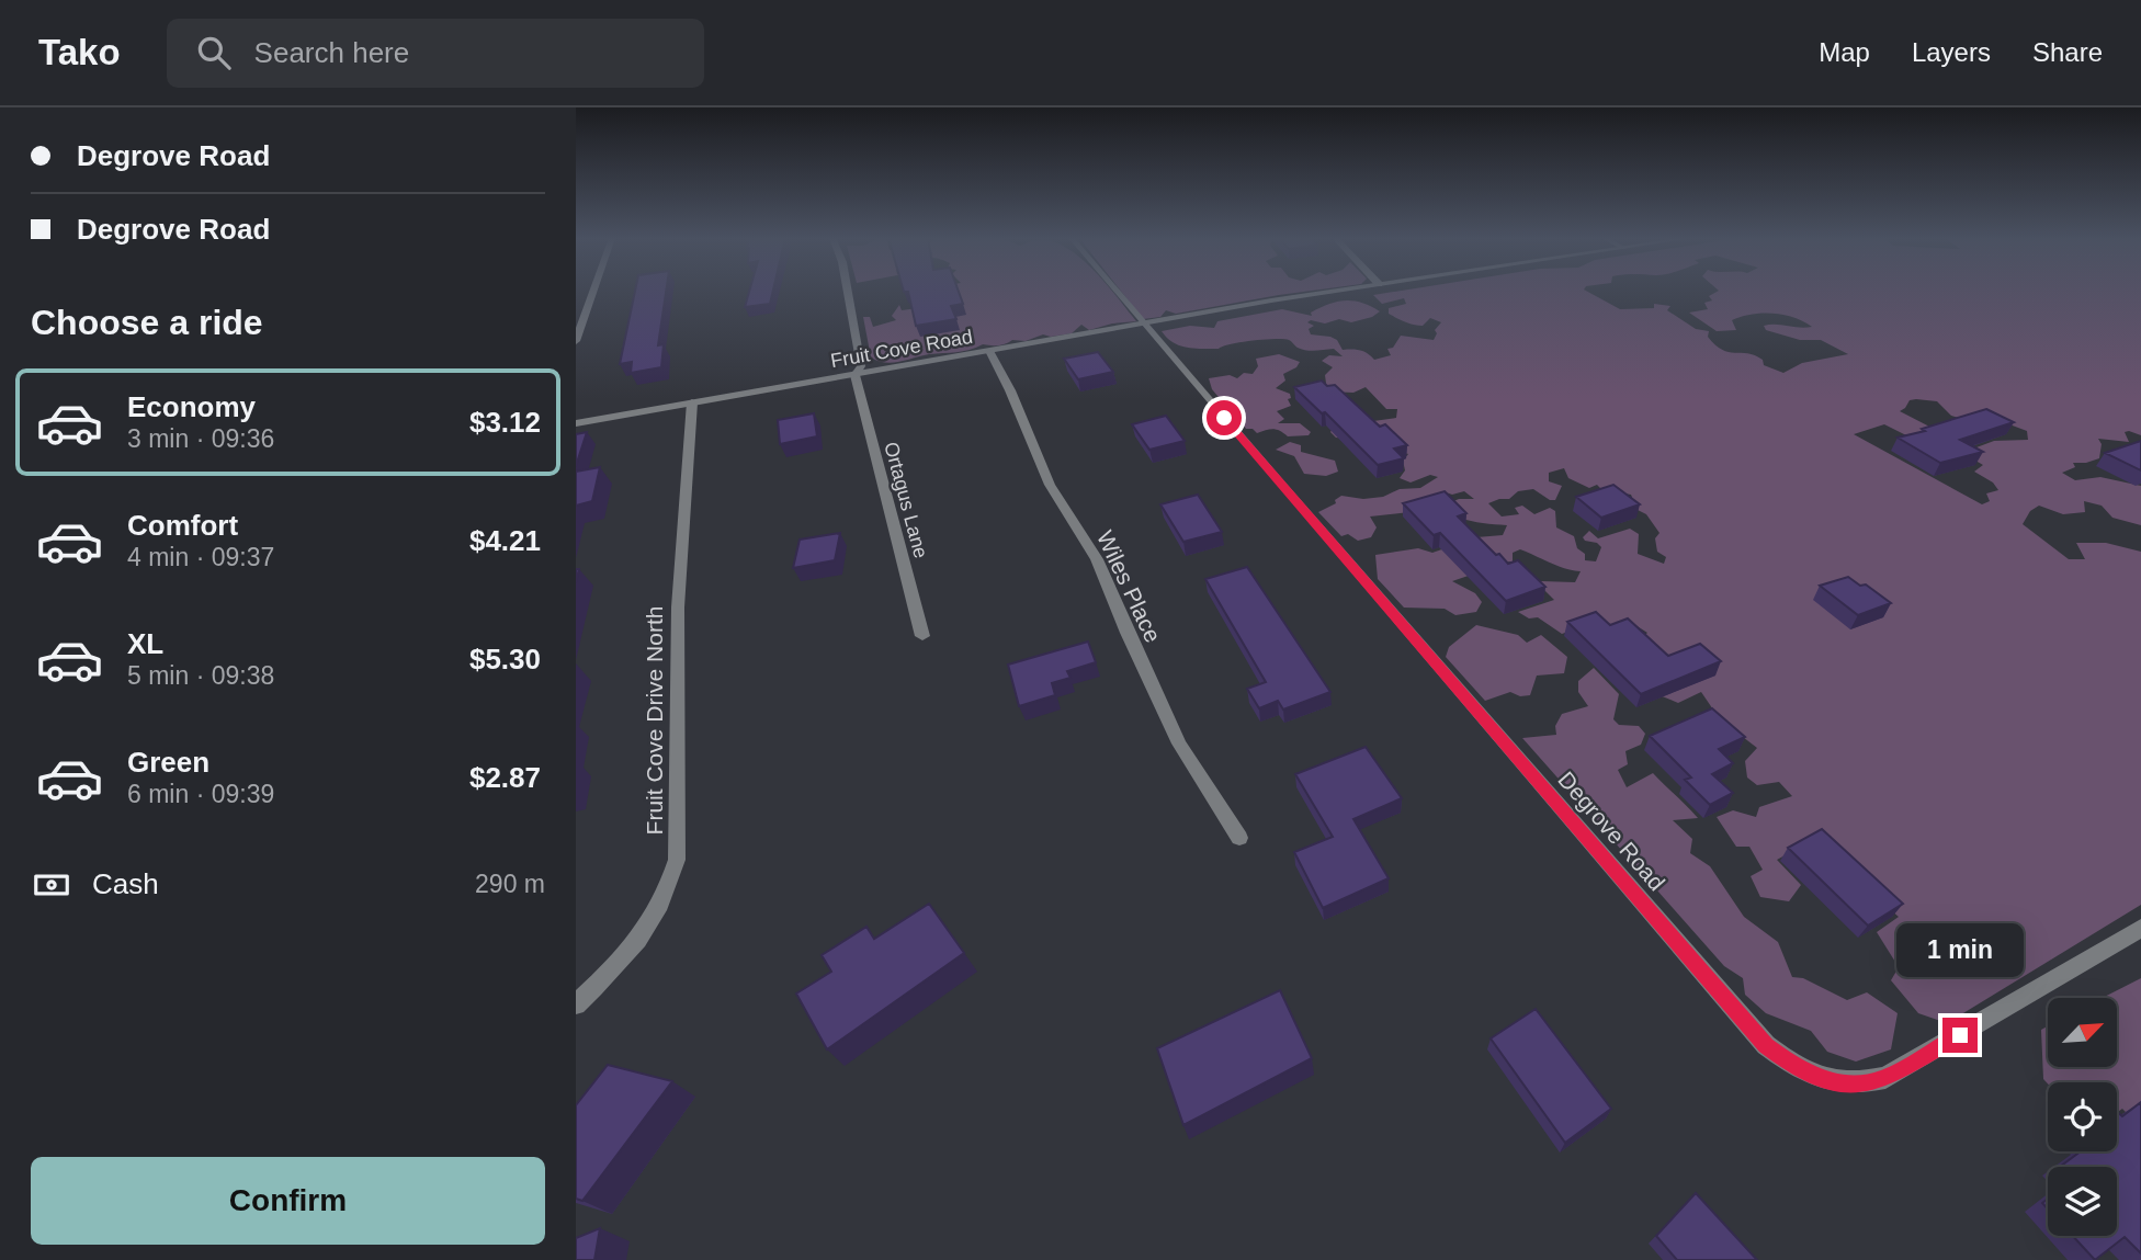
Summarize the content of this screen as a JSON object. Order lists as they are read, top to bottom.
{
  "streets": {
    "street": [
      "Fruit Cove Road",
      "Ortagus Lane",
      "Wiles Place",
      "Fruit Cove Drive North",
      "Degrove Road"
    ]
  },
  "crossings": [
    ["Fruit Cove Road", "Ortagus Lane"],
    ["Fruit Cove Road", "Wiles Place"],
    ["Fruit Cove Road", "Fruit Cove Drive North"],
    ["Fruit Cove Road", "Degrove Road"]
  ],
  "north": "top right",
  "page": {
    "header": "Tako",
    "search": "Search here",
    "nav": ["Map", "Layers", "Share"],
    "banner": ["Degrove Road", "Degrove Road"],
    "heading": "Choose a ride",
    "list": [
      {
        "name": "Economy",
        "note": "3 min · 09:36",
        "value": "$3.12"
      },
      {
        "name": "Comfort",
        "note": "4 min · 09:37",
        "value": "$4.21"
      },
      {
        "name": "XL",
        "note": "5 min · 09:38",
        "value": "$5.30"
      },
      {
        "name": "Green",
        "note": "6 min · 09:39",
        "value": "$2.87"
      }
    ],
    "pay": ["Cash", "290 m"],
    "bubble": "1 min",
    "buttons": "Confirm"
  }
}
